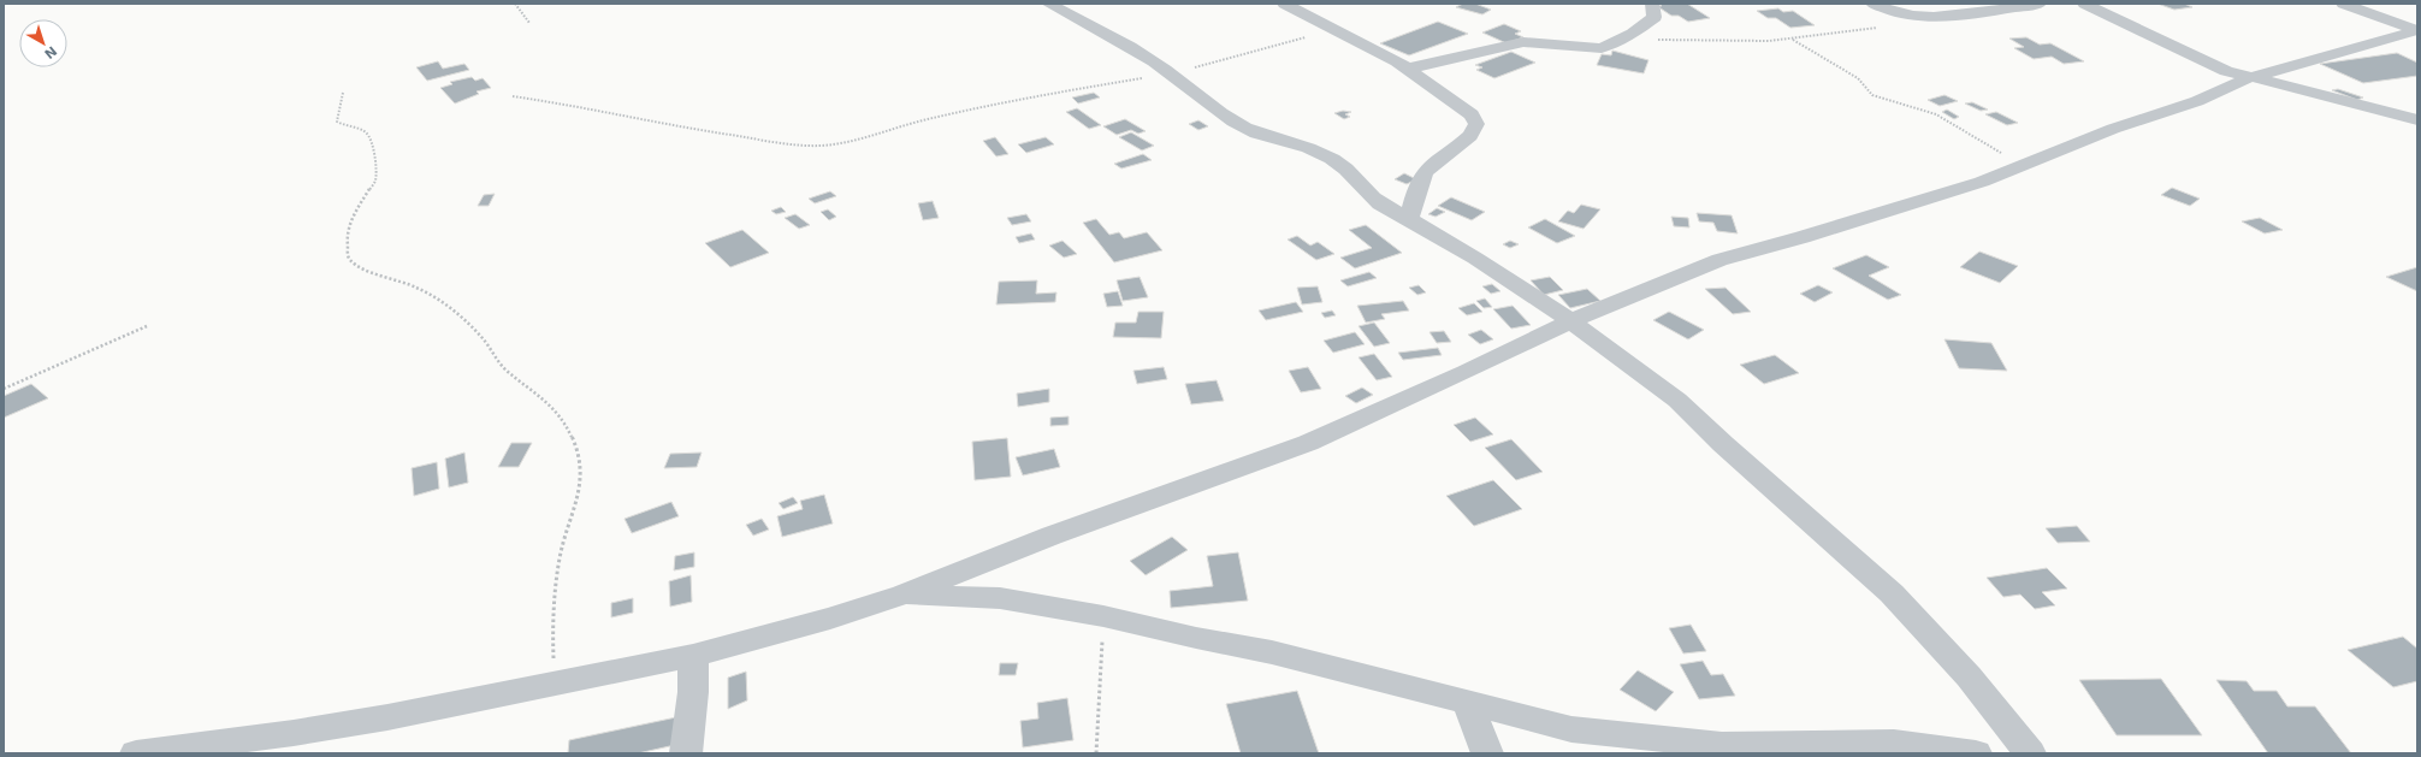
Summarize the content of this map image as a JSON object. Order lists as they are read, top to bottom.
{
  "north": "bottom right"
}
